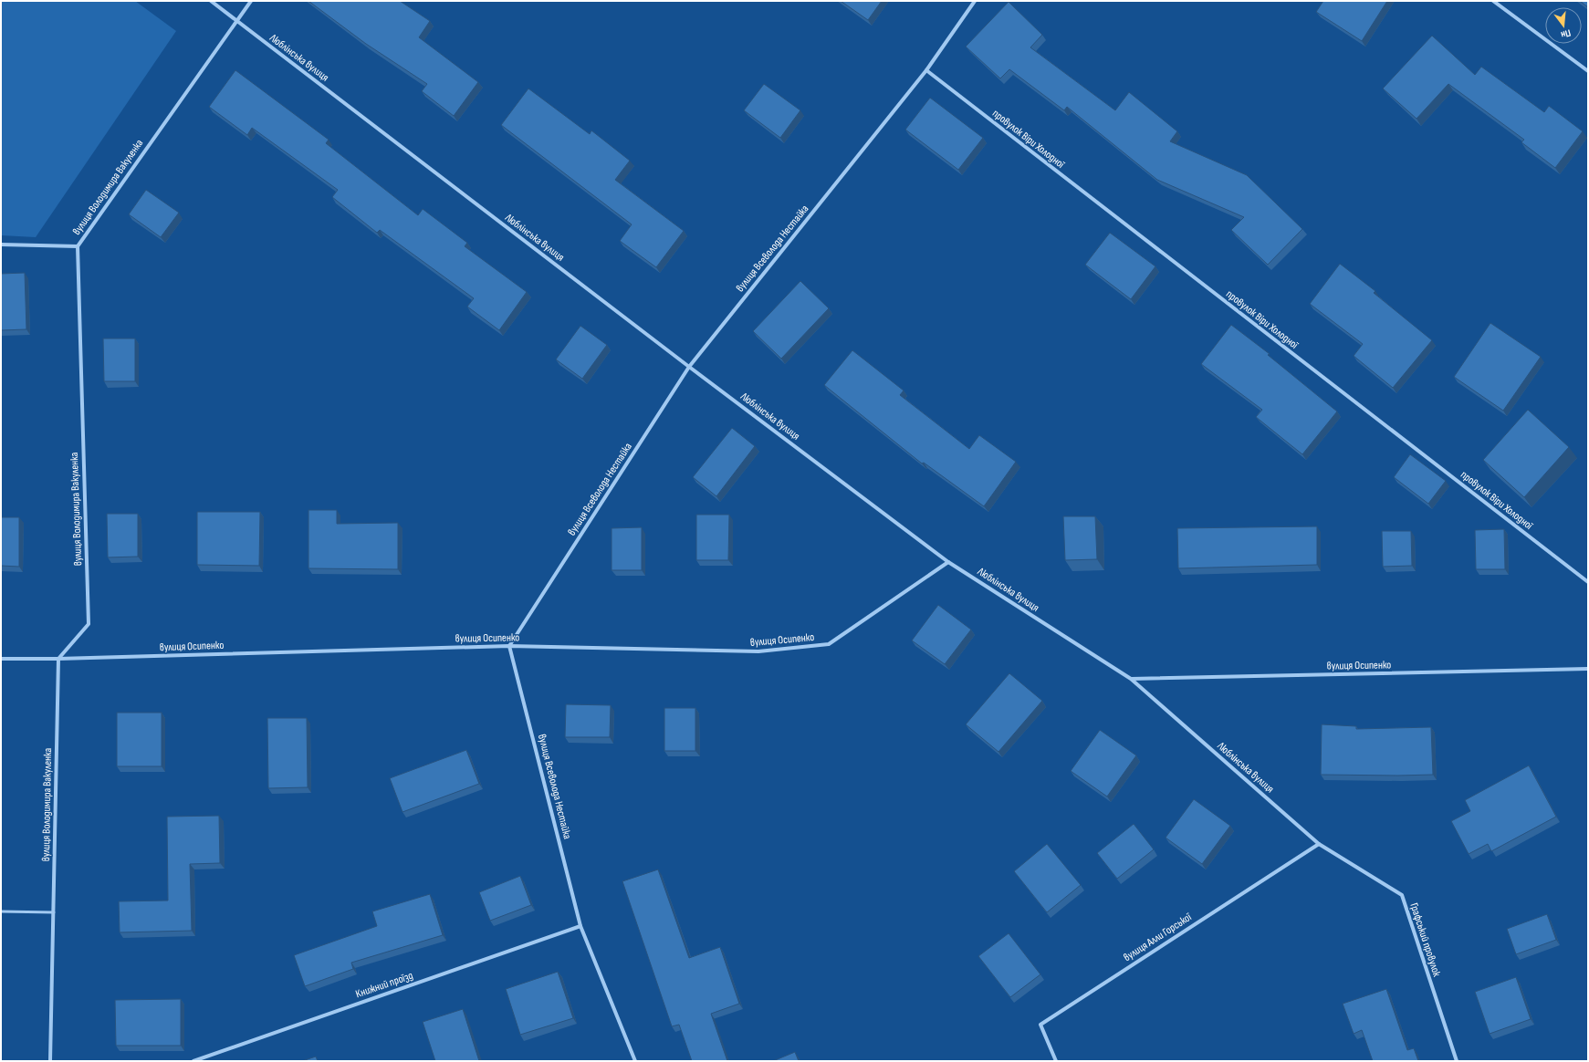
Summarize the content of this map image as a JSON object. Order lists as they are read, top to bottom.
{
  "streets": {
    "street": [
      "Люблінська вулиця",
      "провулок Віри Холодної",
      "вулиця Володимира Вакуленка",
      "вулиця Всеволода Нестайка",
      "вулиця Осипенко",
      "вулиця Алли Горської",
      "Графський провулок",
      "Книжний проїзд"
    ]
  },
  "crossings": [
    ["Люблінська вулиця", "вулиця Володимира Вакуленка"],
    ["Люблінська вулиця", "вулиця Всеволода Нестайка"],
    ["Люблінська вулиця", "вулиця Осипенко"],
    ["Люблінська вулиця", "вулиця Алли Горської"],
    ["Люблінська вулиця", "Графський провулок"],
    ["провулок Віри Холодної", "вулиця Всеволода Нестайка"],
    ["вулиця Володимира Вакуленка", "вулиця Осипенко"],
    ["вулиця Всеволода Нестайка", "вулиця Осипенко"],
    ["вулиця Всеволода Нестайка", "Книжний проїзд"],
    ["вулиця Алли Горської", "Графський провулок"]
  ],
  "north": "bottom"
}
